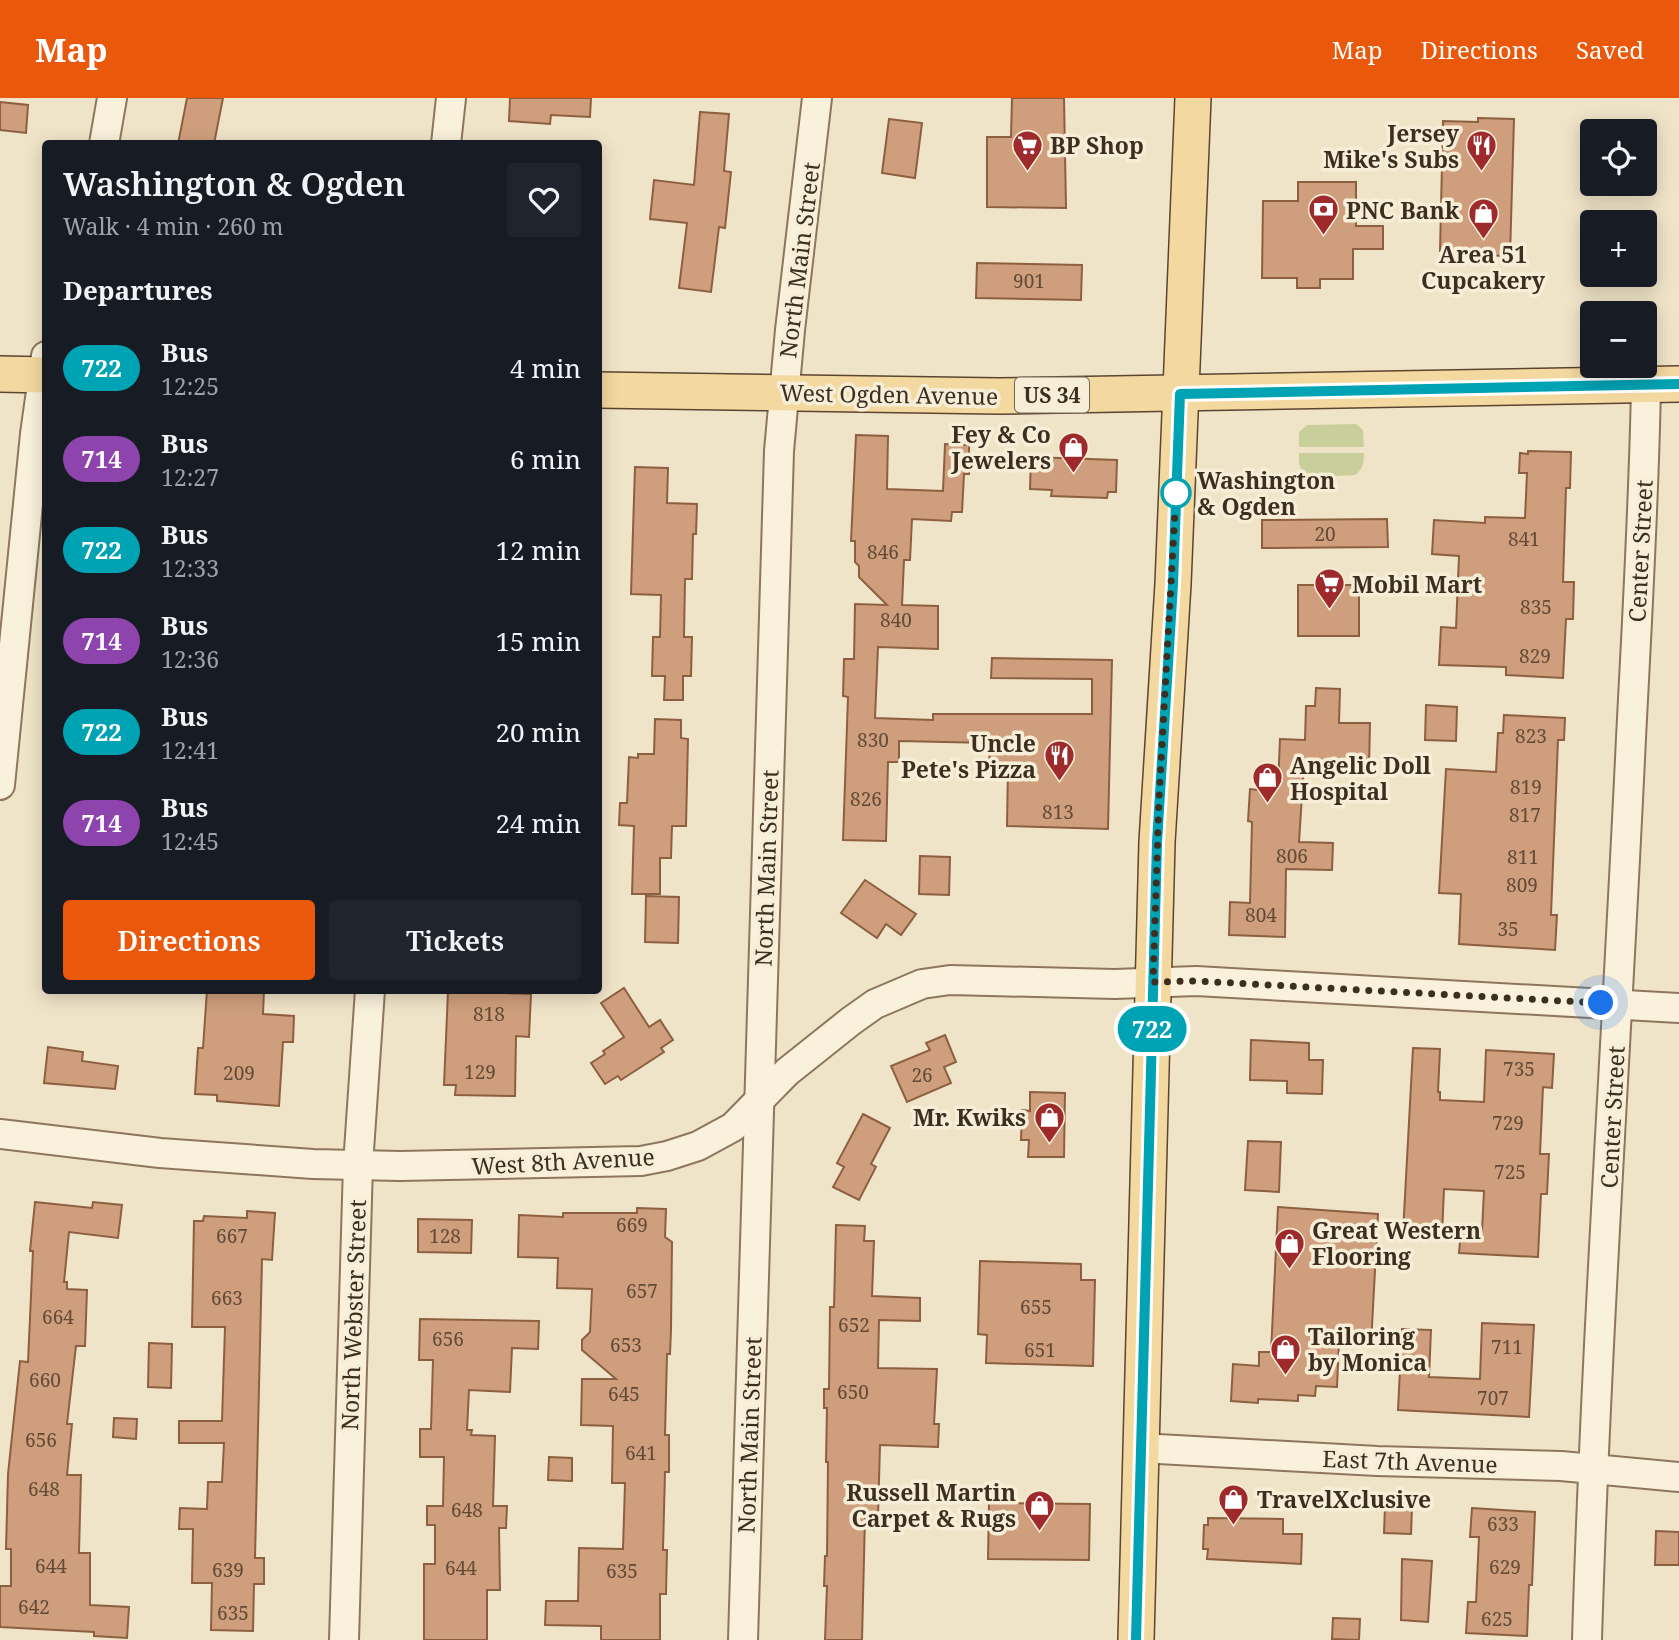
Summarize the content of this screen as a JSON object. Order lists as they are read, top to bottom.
{
  "streets": {
    "main road": ["West Ogden Avenue", "US 34"],
    "street": [
      "North Main Street",
      "Center Street",
      "West 8th Avenue",
      "North Webster Street",
      "East 7th Avenue"
    ]
  },
  "crossings": [
    ["North Main Street", "West Ogden Avenue"],
    ["North Main Street", "West 8th Avenue"],
    ["West Ogden Avenue", "US 34"],
    ["US 34", "Center Street"],
    ["Center Street", "West 8th Avenue"],
    ["Center Street", "East 7th Avenue"],
    ["West 8th Avenue", "North Webster Street"]
  ],
  "places": {
    "supermarket": ["BP Shop", "Mobil Mart"],
    "restaurant": ["Jersey Mike's Subs", "Uncle Pete's Pizza"],
    "bank": ["PNC Bank"],
    "shop": [
      "Area 51 Cupcakery",
      "Fey & Co Jewelers",
      "Angelic Doll Hospital",
      "Mr. Kwiks",
      "Great Western Flooring",
      "Tailoring by Monica",
      "TravelXclusive",
      "Russell Martin Carpet & Rugs"
    ],
    "other": ["Washington & Ogden"]
  },
  "lines": ["bus line 722"],
  "house_numbers": [
    "901",
    "20",
    "841",
    "846",
    "835",
    "840",
    "829",
    "823",
    "830",
    "819",
    "826",
    "813",
    "817",
    "806",
    "811",
    "809",
    "804",
    "35",
    "818",
    "735",
    "129",
    "209",
    "26",
    "729",
    "725",
    "669",
    "667",
    "128",
    "657",
    "663",
    "655",
    "664",
    "652",
    "656",
    "653",
    "711",
    "651",
    "660",
    "650",
    "645",
    "707",
    "656",
    "641",
    "648",
    "648",
    "633",
    "644",
    "629",
    "644",
    "639",
    "635",
    "642",
    "635",
    "625"
  ],
  "page": {
    "header": "Map",
    "nav": ["Map", "Directions", "Saved"],
    "on_map": "722",
    "map_buttons": ["+", "−"],
    "heading": [
      ["Washington & Ogden", "Walk · 4 min · 260 m"],
      "Departures"
    ],
    "list": [
      {
        "mark": "722",
        "name": "Bus",
        "note": "12:25",
        "value": "4 min"
      },
      {
        "mark": "714",
        "name": "Bus",
        "note": "12:27",
        "value": "6 min"
      },
      {
        "mark": "722",
        "name": "Bus",
        "note": "12:33",
        "value": "12 min"
      },
      {
        "mark": "714",
        "name": "Bus",
        "note": "12:36",
        "value": "15 min"
      },
      {
        "mark": "722",
        "name": "Bus",
        "note": "12:41",
        "value": "20 min"
      },
      {
        "mark": "714",
        "name": "Bus",
        "note": "12:45",
        "value": "24 min"
      }
    ],
    "buttons": ["Directions", "Tickets"]
  }
}
